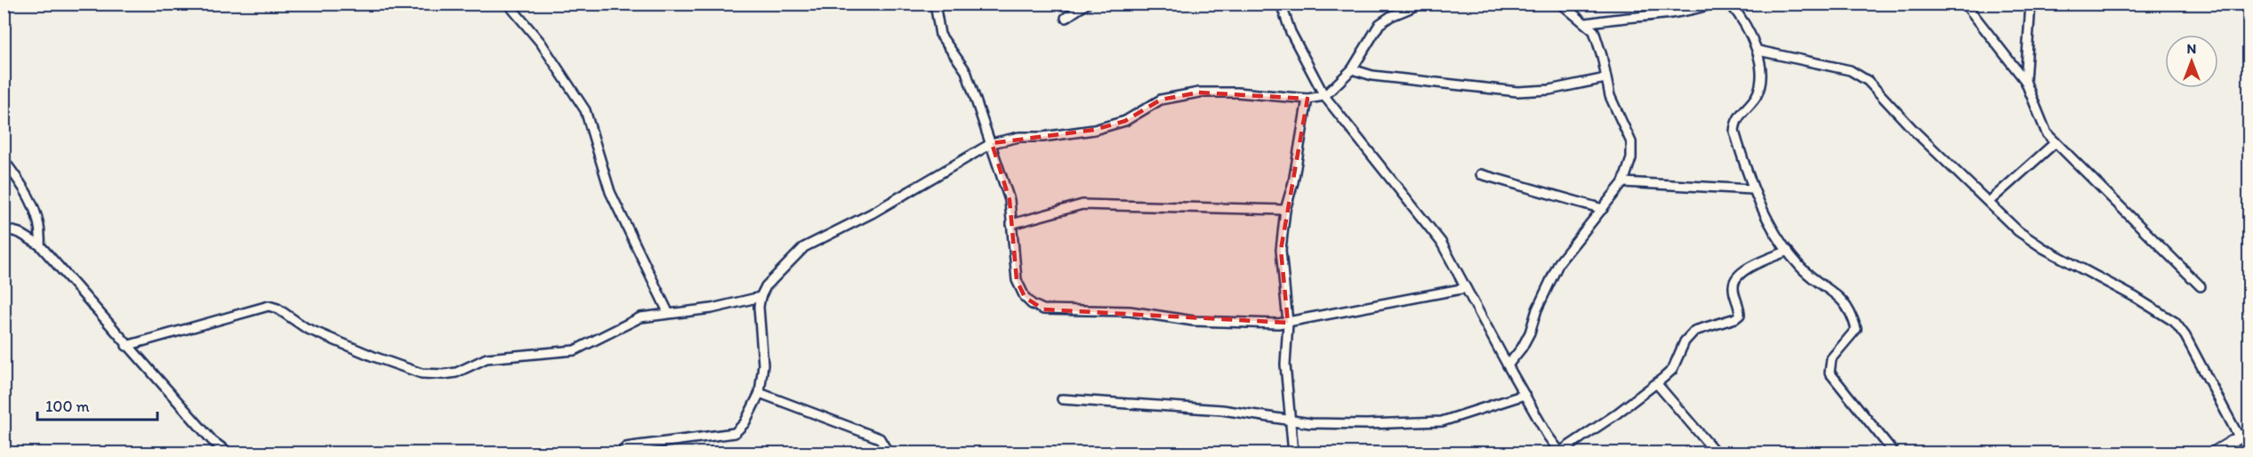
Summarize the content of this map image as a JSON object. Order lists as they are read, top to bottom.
{
  "scale_bar": "100 m",
  "north": "top"
}
